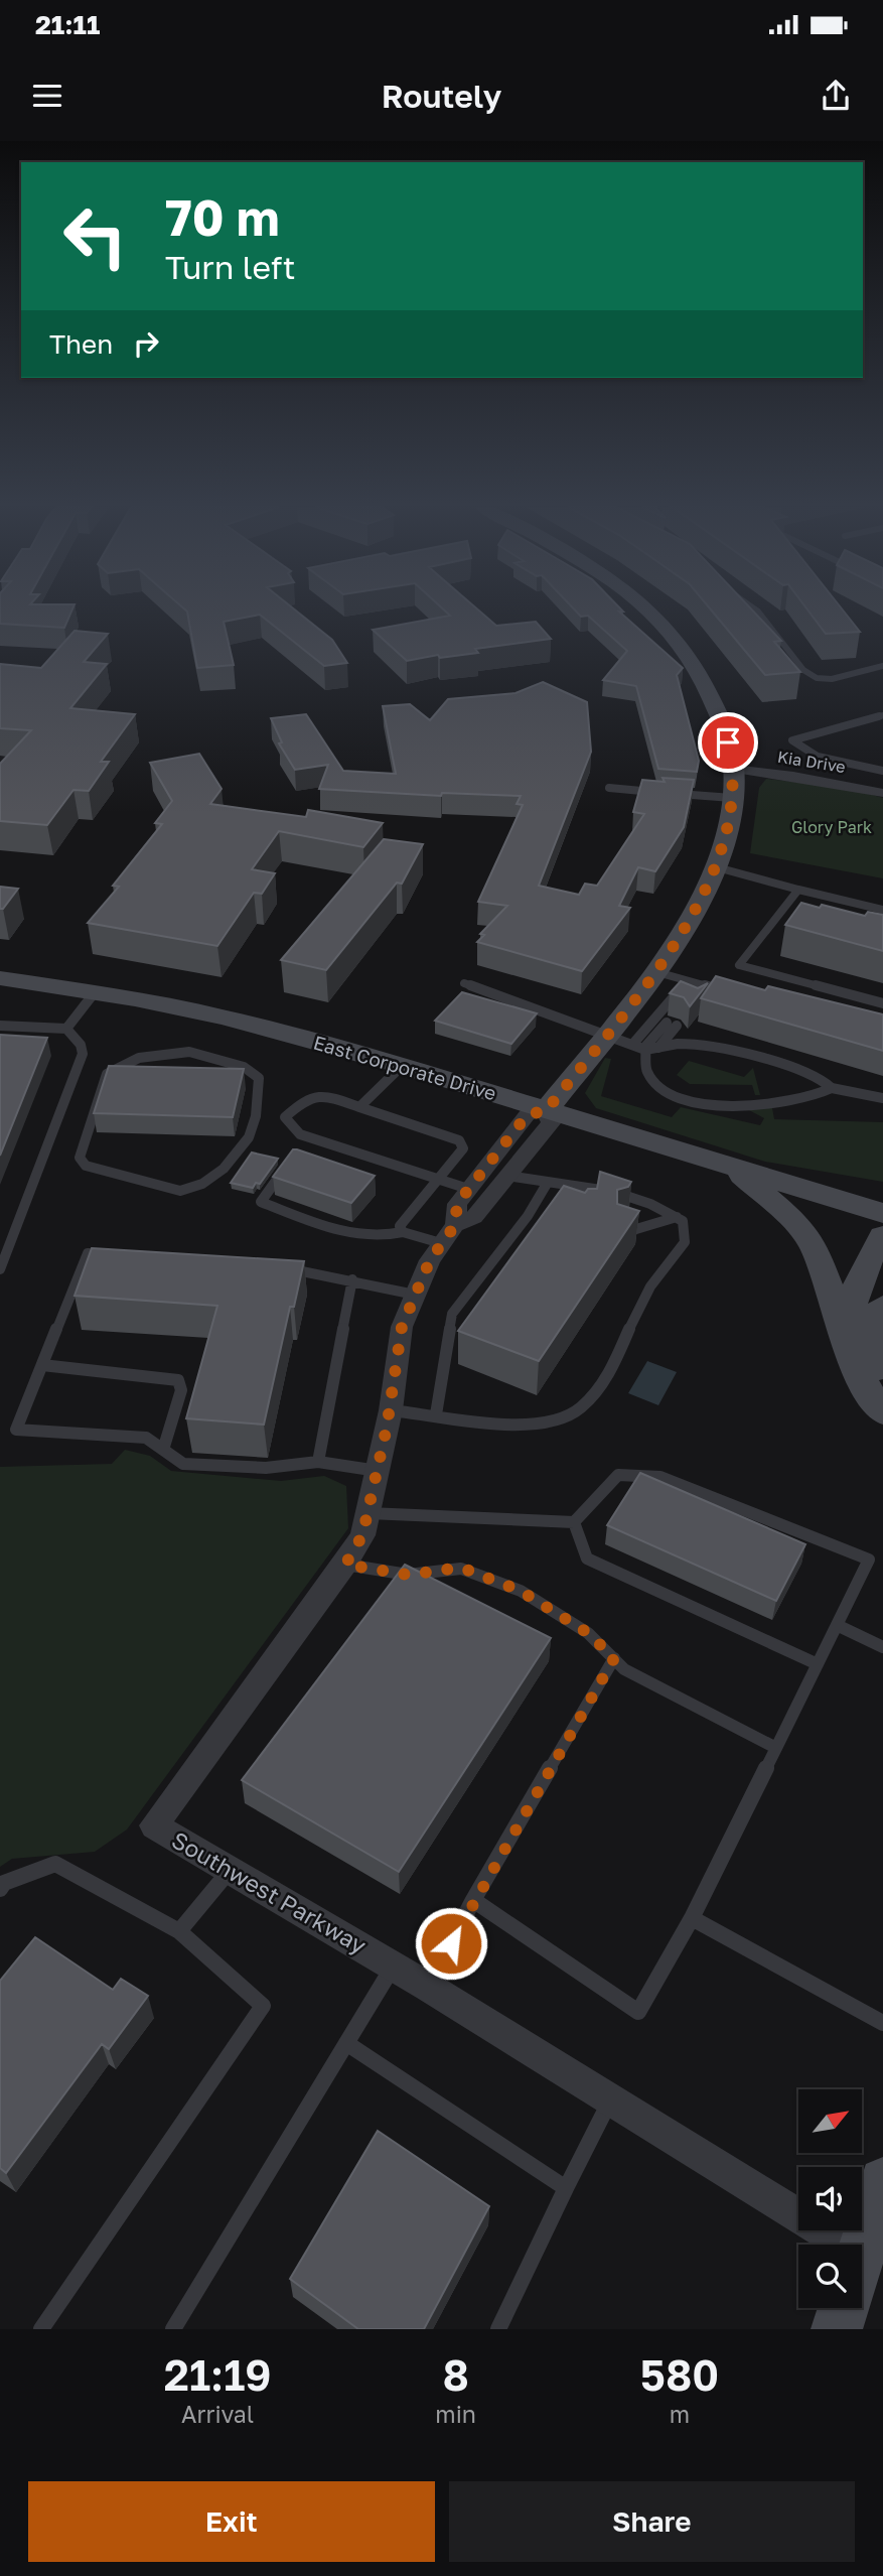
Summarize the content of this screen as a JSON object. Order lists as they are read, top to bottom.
{
  "streets": {
    "street": ["Kia Drive", "East Corporate Drive", "Southwest Parkway"]
  },
  "crossings": [
    ["East Corporate Drive", "Southwest Parkway"]
  ],
  "parks": ["Glory Park"],
  "north": "top right",
  "page": {
    "status": "21:11",
    "header": "Routely",
    "turn": ["70 m", "Turn left"],
    "then": "Then",
    "eta": [
      "21:19",
      "Arrival",
      "8",
      "min",
      "580",
      "m"
    ],
    "buttons": ["Exit", "Share"]
  }
}
